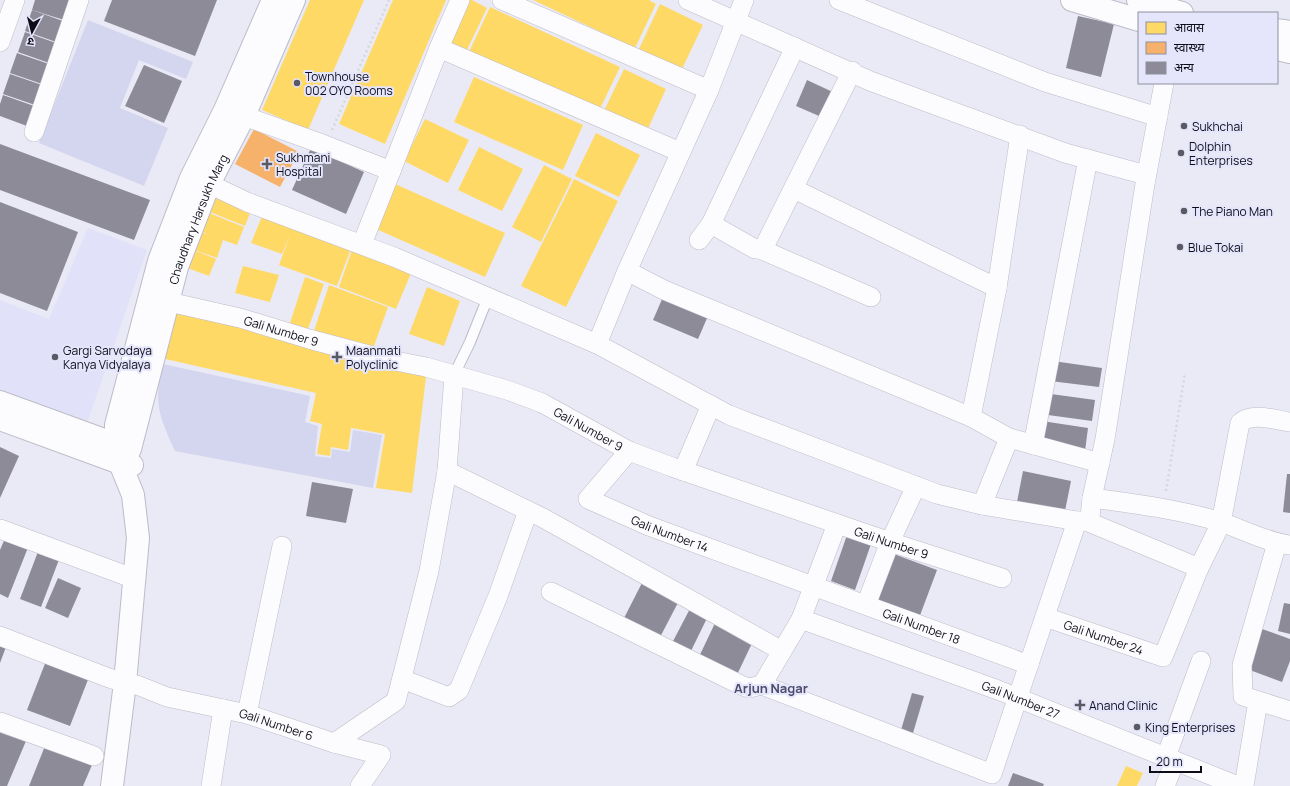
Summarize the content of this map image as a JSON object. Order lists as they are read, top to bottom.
{
  "streets": {
    "street": [
      "Chaudhary Harsukh Marg",
      "Gali Number 9",
      "Gali Number 14",
      "Gali Number 18",
      "Gali Number 24",
      "Gali Number 27",
      "Gali Number 6"
    ]
  },
  "crossings": [
    ["Chaudhary Harsukh Marg", "Gali Number 9"],
    ["Gali Number 9", "Gali Number 14"],
    ["Gali Number 14", "Gali Number 18"]
  ],
  "districts": ["Arjun Nagar"],
  "places": {
    "other": [
      "Townhouse 002 OYO Rooms",
      "Sukhchai",
      "Dolphin Enterprises",
      "The Piano Man",
      "Blue Tokai",
      "Gargi Sarvodaya Kanya Vidyalaya",
      "King Enterprises"
    ],
    "health": ["Sukhmani Hospital", "Maanmati Polyclinic", "Anand Clinic"]
  },
  "legend": ["आवास", "स्वास्थ्य", "अन्य"],
  "scale_bar": "20 m",
  "north": "bottom"
}
